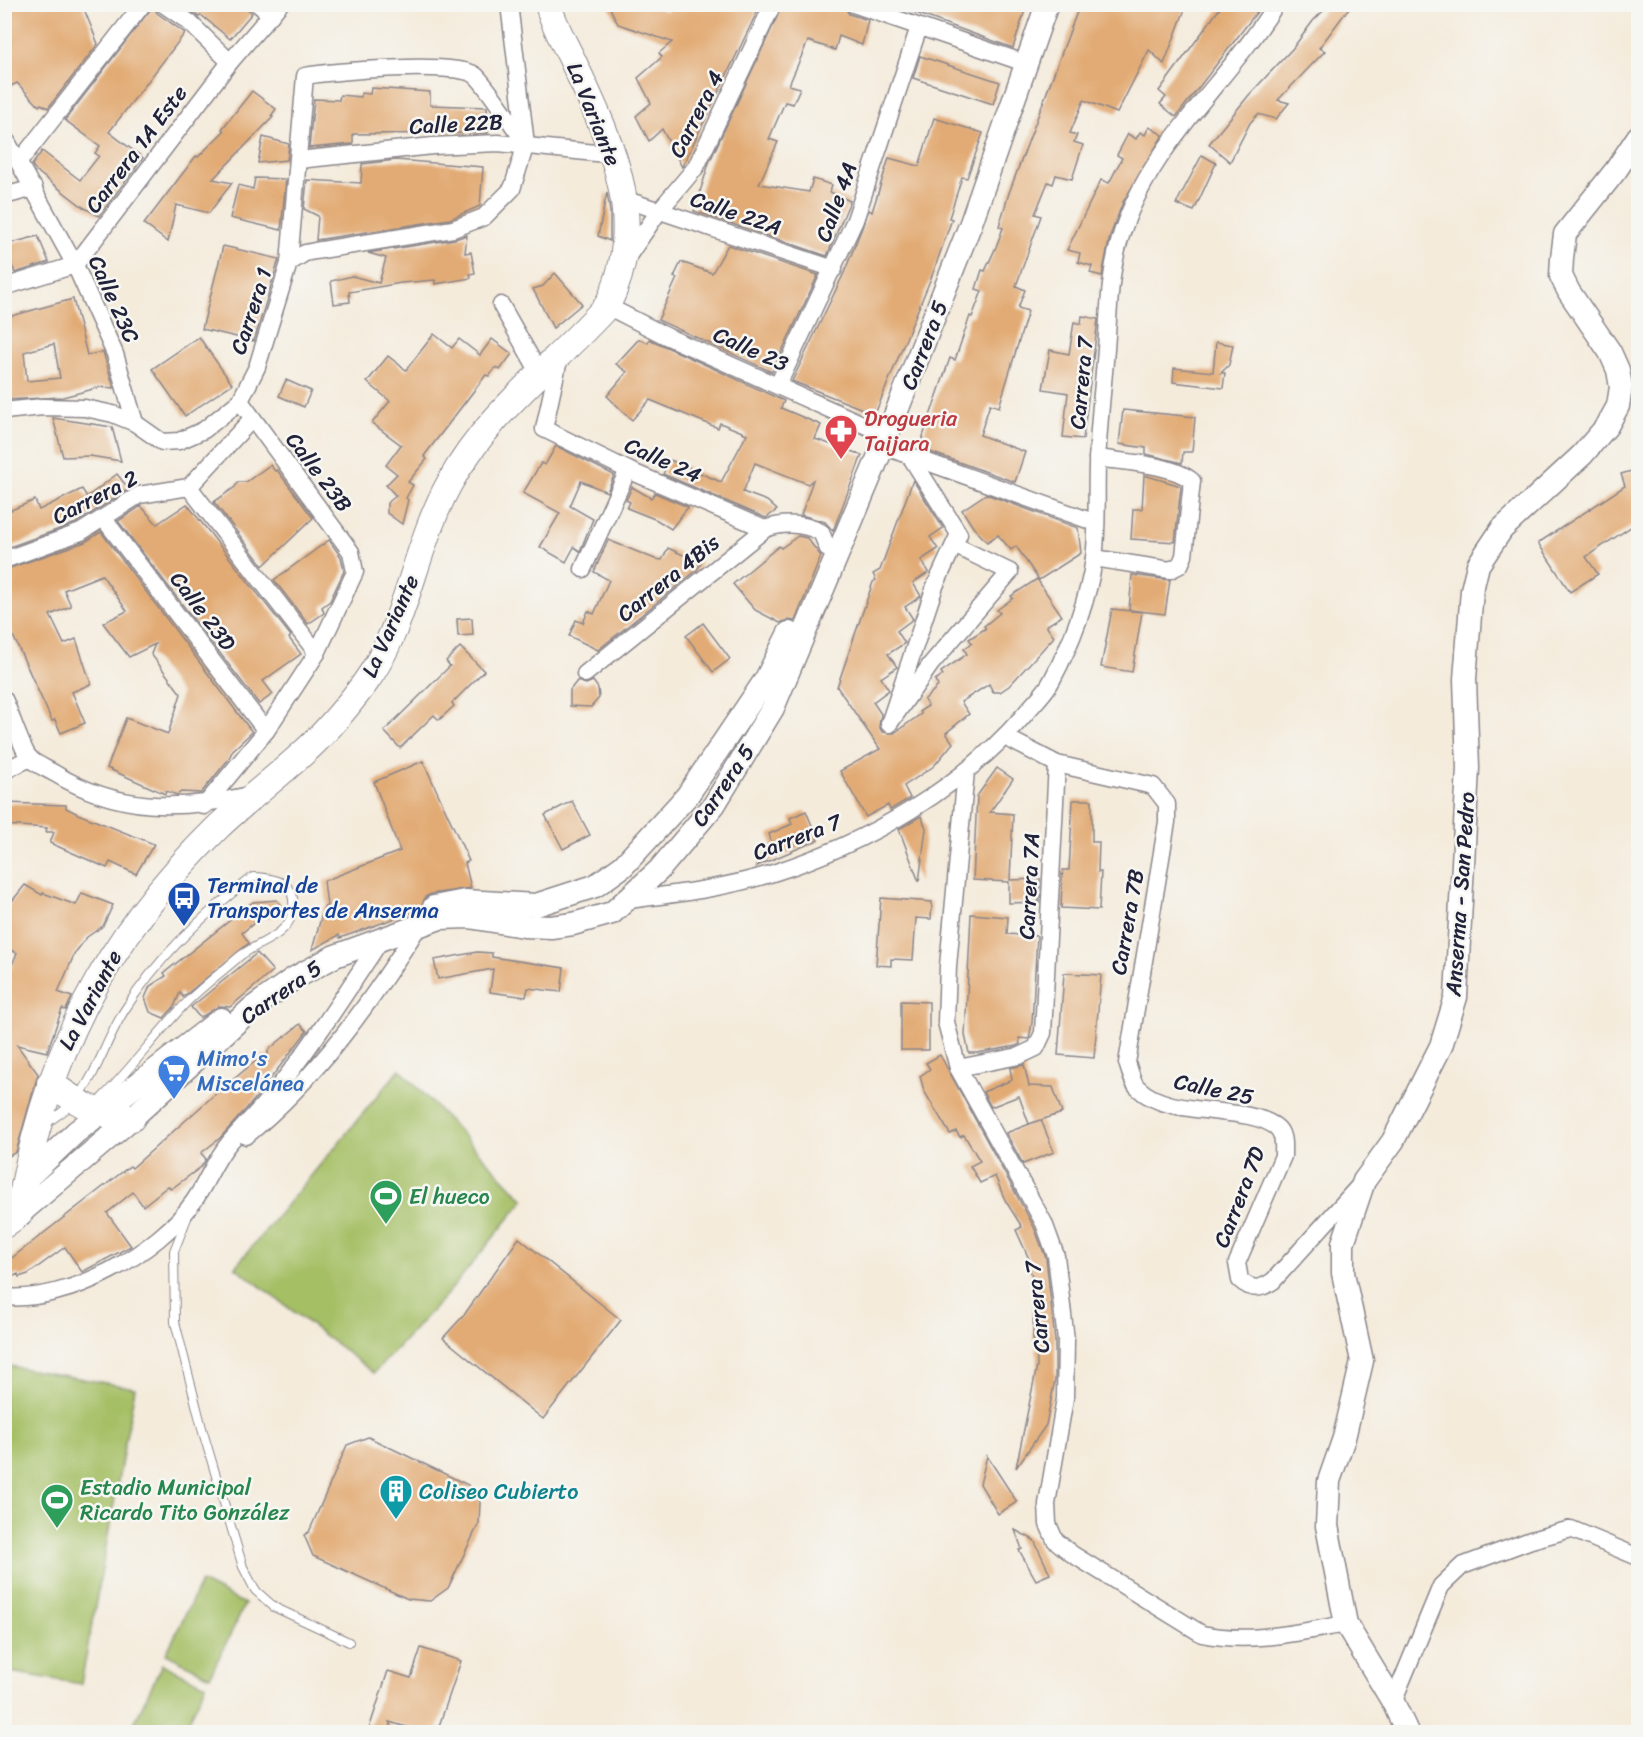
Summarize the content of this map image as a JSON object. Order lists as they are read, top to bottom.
{
  "streets": {
    "main road": ["La Variante"],
    "street": [
      "Carrera 4",
      "Calle 22B",
      "Carrera 1A Este",
      "Calle 4A",
      "Calle 22A",
      "Calle 23C",
      "Carrera 1",
      "Carrera 5",
      "Calle 23",
      "Carrera 7",
      "Calle 24",
      "Calle 23B",
      "Carrera 2",
      "Carrera 4Bis",
      "Calle 23D",
      "Carrera 7A",
      "Anserma - San Pedro",
      "Carrera 7B",
      "Calle 25",
      "Carrera 7D"
    ]
  },
  "crossings": [
    ["La Variante", "Carrera 4"],
    ["La Variante", "Calle 22B"],
    ["La Variante", "Calle 22A"],
    ["La Variante", "Carrera 5"],
    ["La Variante", "Calle 23"],
    ["La Variante", "Calle 24"],
    ["Carrera 4", "Calle 22A"],
    ["Calle 22B", "Carrera 1"],
    ["Carrera 1A Este", "Calle 23C"],
    ["Calle 4A", "Calle 22A"],
    ["Calle 4A", "Calle 23"],
    ["Calle 23C", "Carrera 1"],
    ["Carrera 1", "Calle 23B"],
    ["Carrera 5", "Calle 23"],
    ["Carrera 5", "Carrera 7"],
    ["Carrera 5", "Carrera 4Bis"],
    ["Calle 23", "Carrera 7"],
    ["Carrera 7", "Carrera 7A"],
    ["Carrera 7", "Anserma - San Pedro"],
    ["Calle 24", "Carrera 4Bis"],
    ["Carrera 2", "Calle 23D"],
    ["Carrera 7A", "Carrera 7B"],
    ["Anserma - San Pedro", "Carrera 7D"],
    ["Carrera 7B", "Calle 25"],
    ["Calle 25", "Carrera 7D"]
  ],
  "places": {
    "pharmacy": ["Drogueria Taijara"],
    "bus stop": ["Terminal de Transportes de Anserma"],
    "supermarket": ["Mimo's Miscelánea"],
    "sports": ["El hueco", "Estadio Municipal Ricardo Tito González"],
    "building": ["Coliseo Cubierto"]
  }
}
